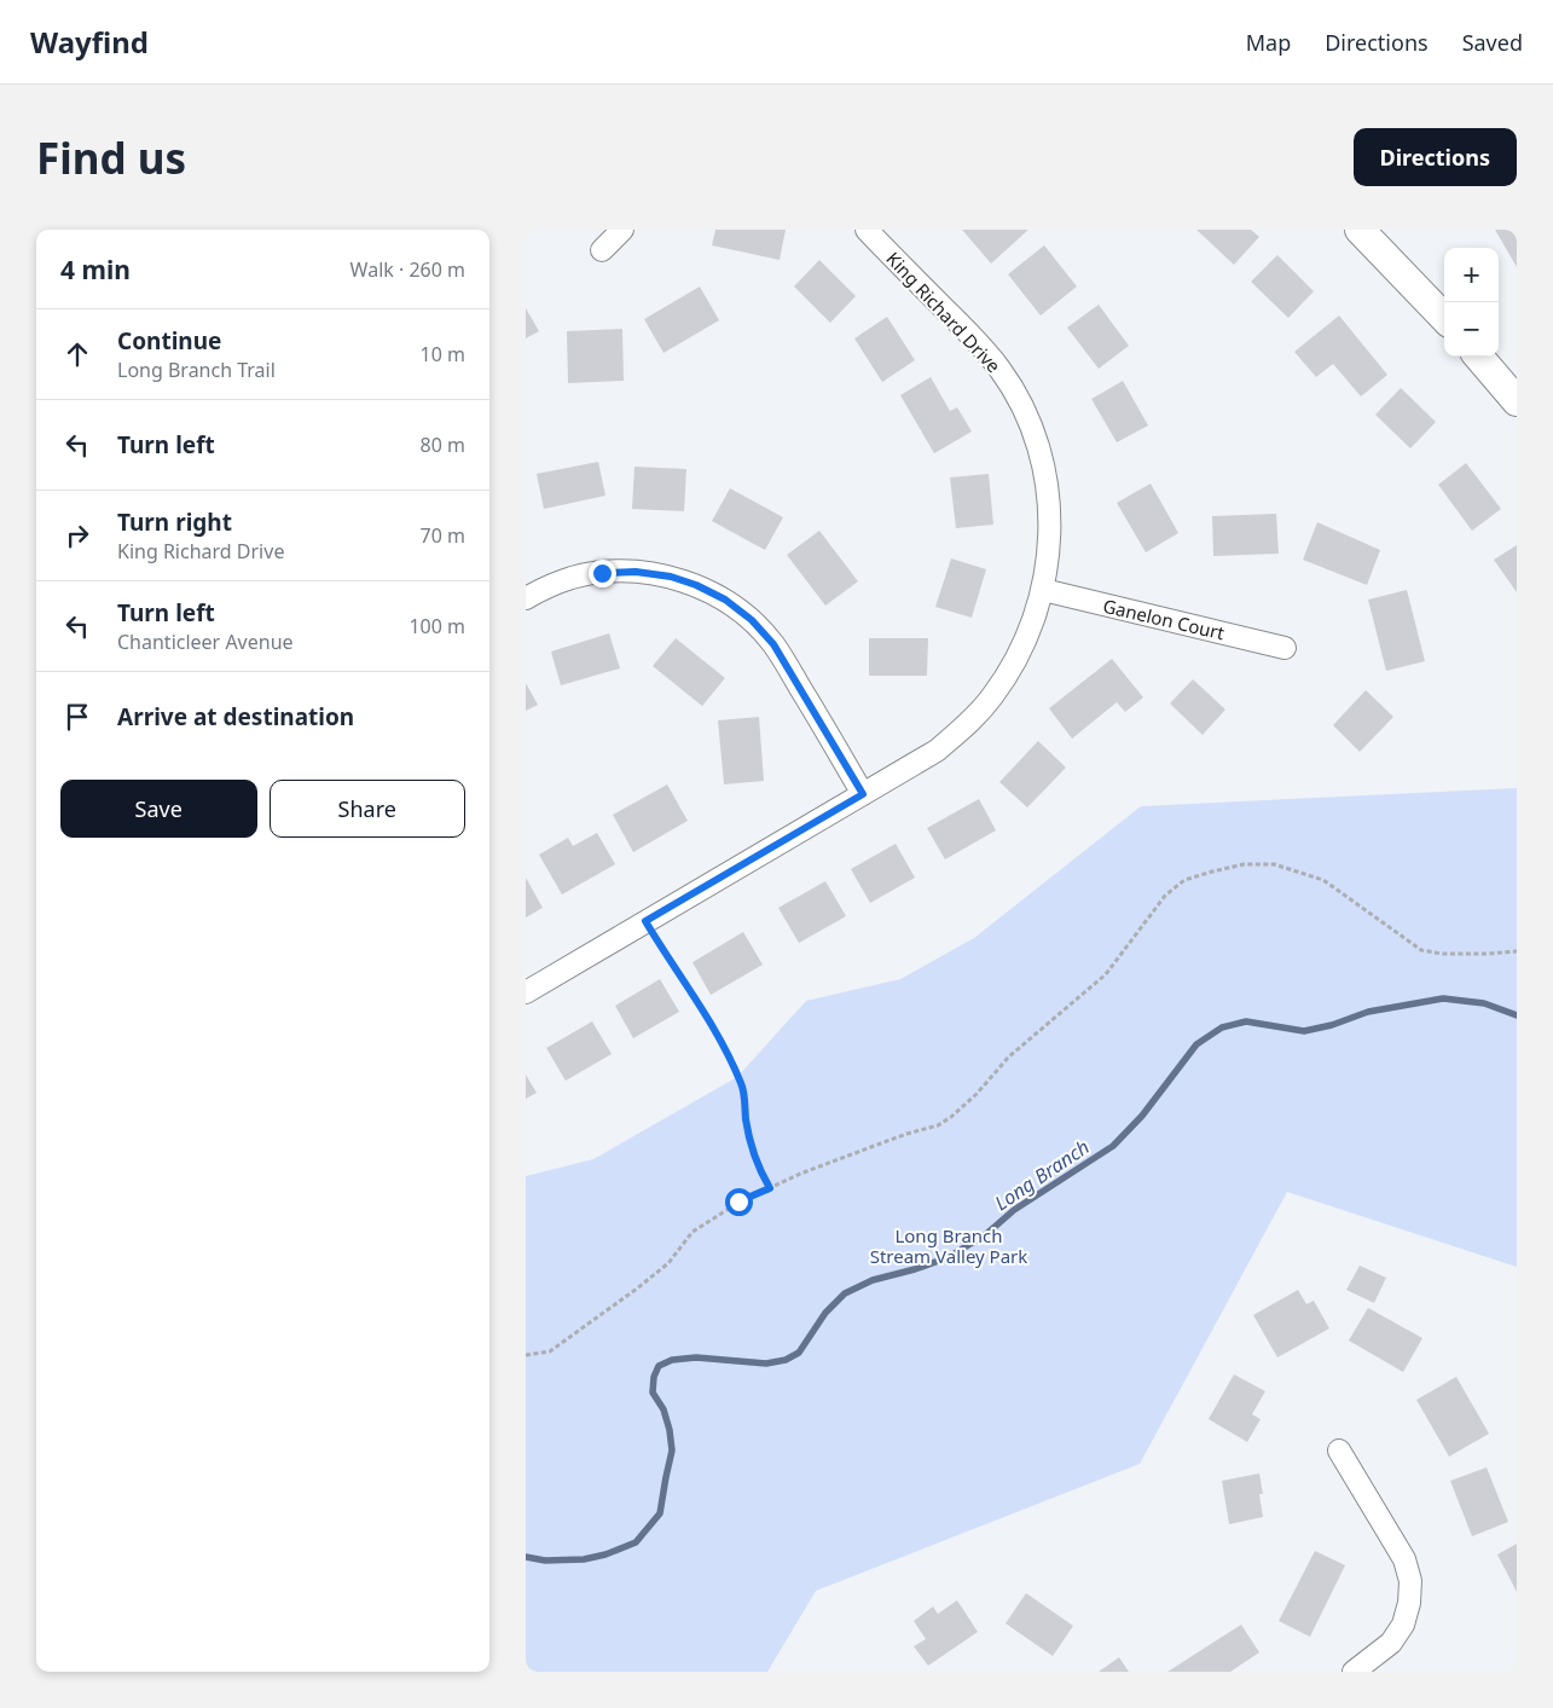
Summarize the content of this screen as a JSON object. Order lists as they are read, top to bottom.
{
  "streets": {
    "street": ["King Richard Drive", "Ganelon Court"]
  },
  "crossings": [
    ["King Richard Drive", "Ganelon Court"]
  ],
  "water": ["Long Branch"],
  "parks": ["Long Branch Stream Valley Park"],
  "page": {
    "header": "Wayfind",
    "nav": ["Map", "Directions", "Saved"],
    "buttons": [
      "Directions",
      ["Save", "Share"]
    ],
    "title": "Find us",
    "heading": ["4 min", "Walk · 260 m"],
    "map_buttons": ["+", "−"],
    "list": [
      ["Continue", "Long Branch Trail", "10 m"],
      ["Turn left", "80 m"],
      ["Turn right", "King Richard Drive", "70 m"],
      ["Turn left", "Chanticleer Avenue", "100 m"],
      "Arrive at destination"
    ]
  }
}
